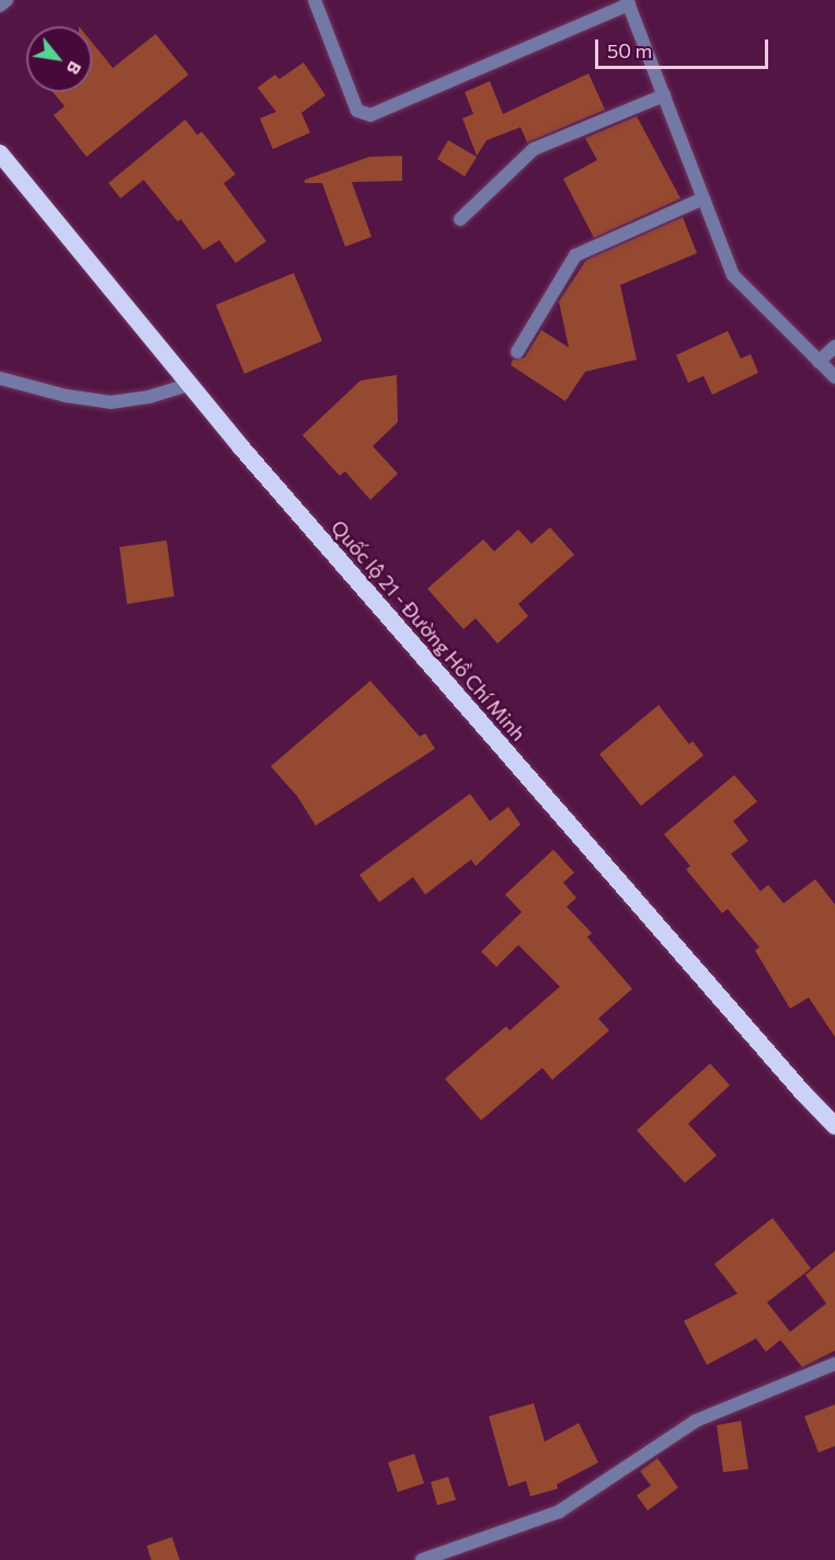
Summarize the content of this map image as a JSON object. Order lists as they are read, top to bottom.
{
  "streets": {
    "highway": ["Quốc lộ 21 - Đường Hồ Chí Minh"]
  },
  "scale_bar": "50 m",
  "north": "bottom right"
}
